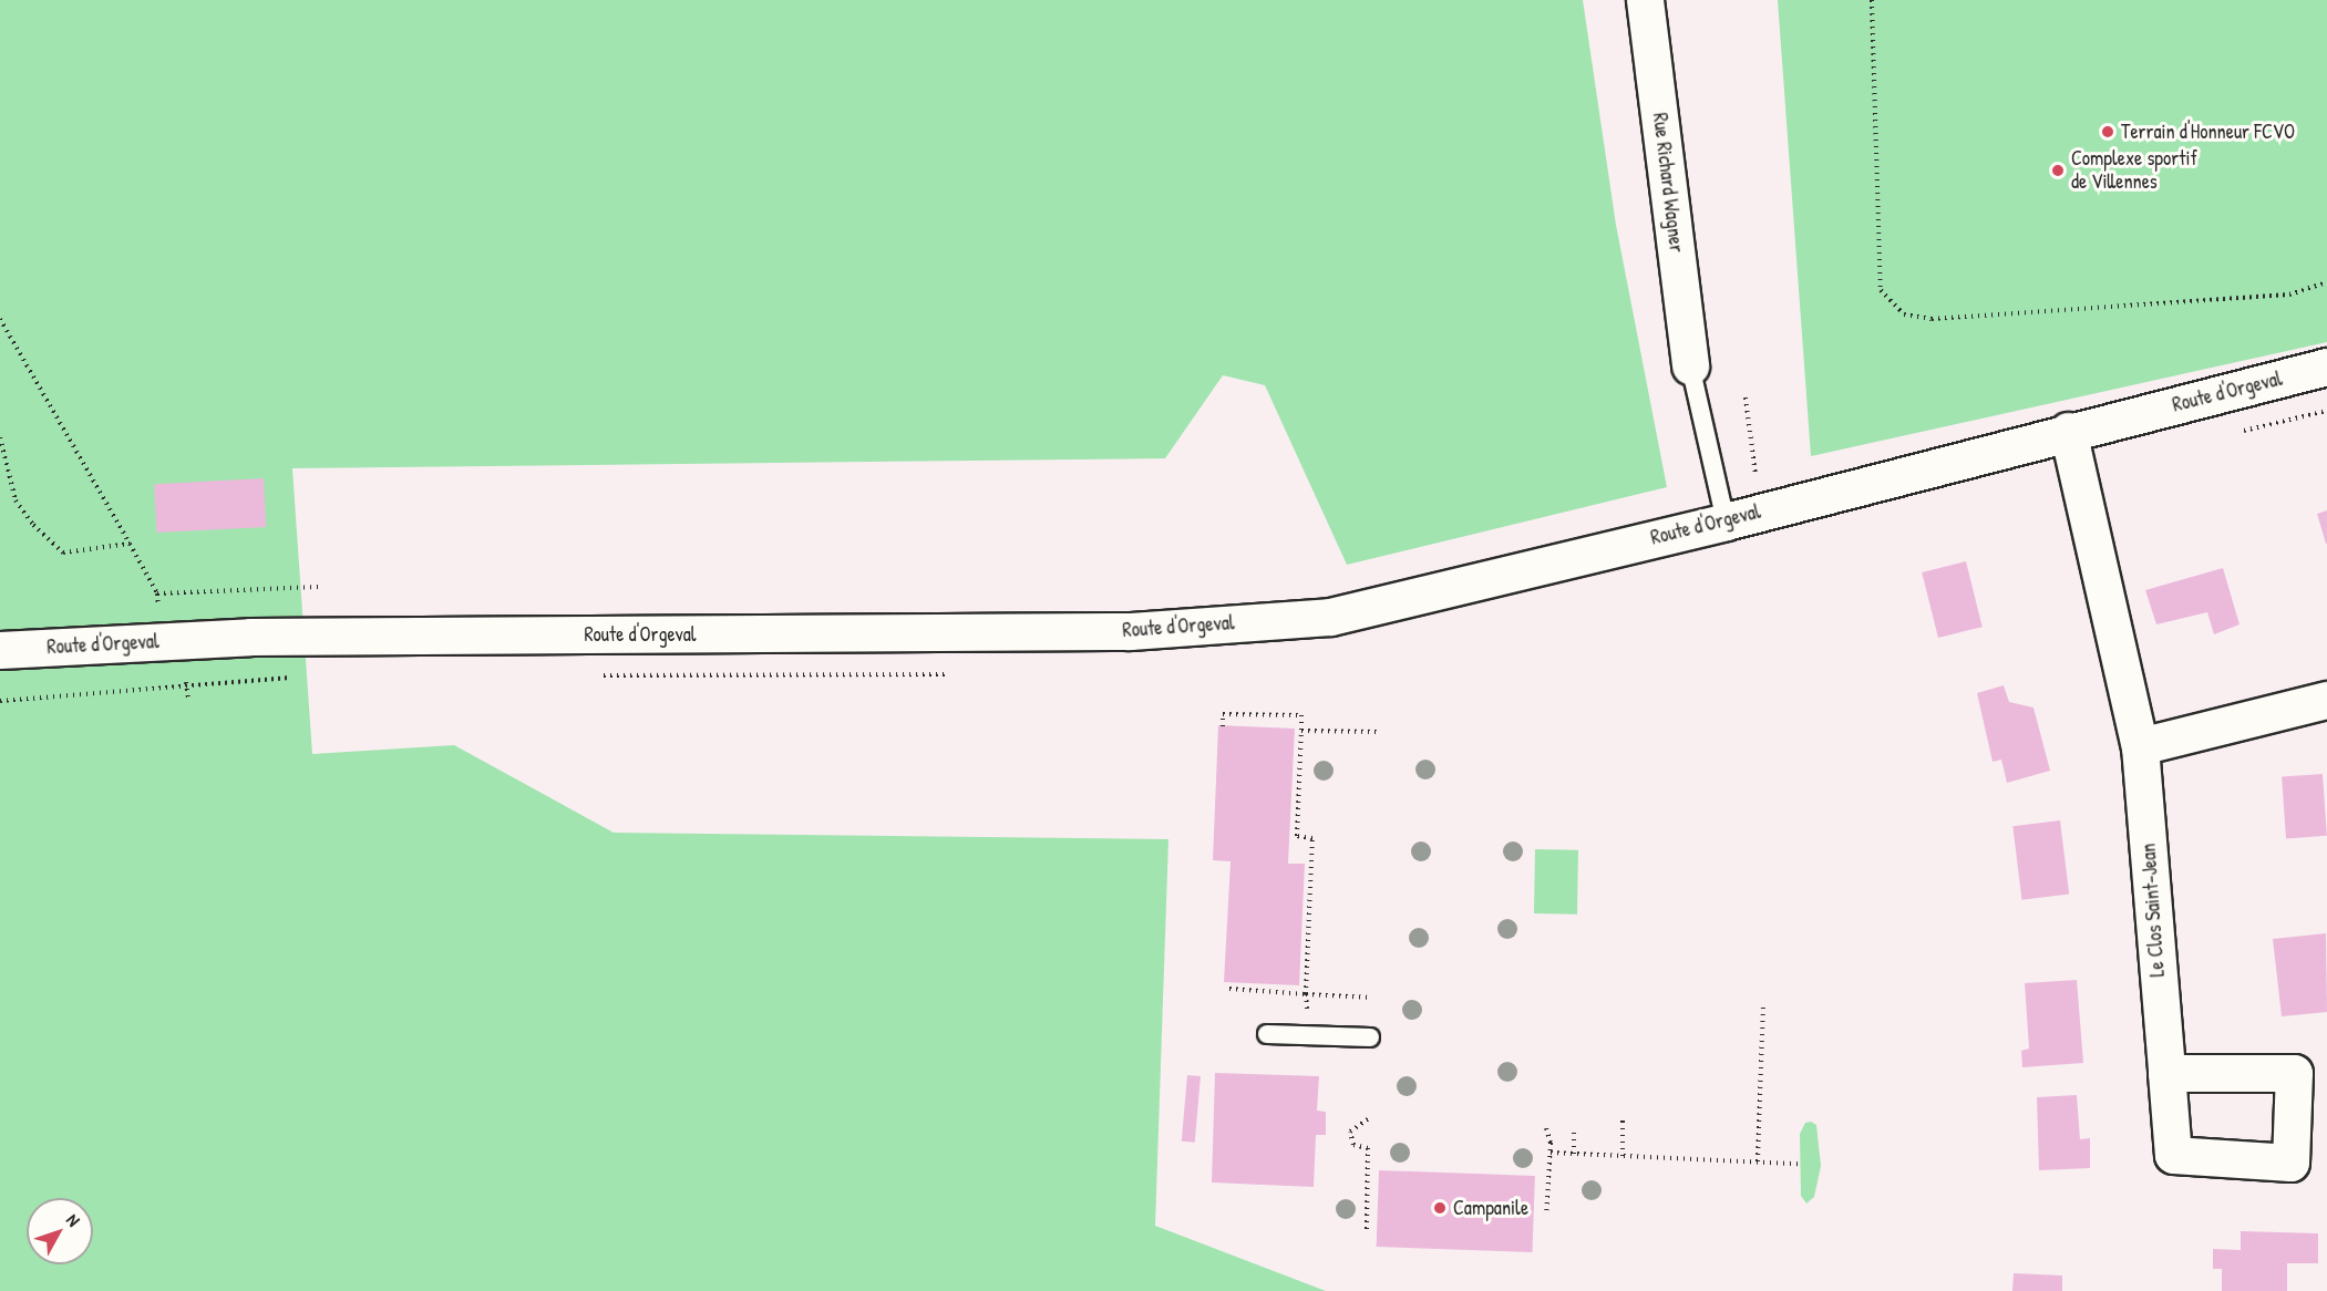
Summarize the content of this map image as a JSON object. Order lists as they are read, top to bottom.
{
  "streets": {
    "street": ["Rue Richard Wagner", "Route d'Orgeval", "Le Clos Saint-Jean"]
  },
  "crossings": [
    ["Route d'Orgeval", "Le Clos Saint-Jean"]
  ],
  "places": ["Terrain d'Honneur FCVO", "Complexe sportif de Villennes", "Campanile"],
  "north": "top right"
}
